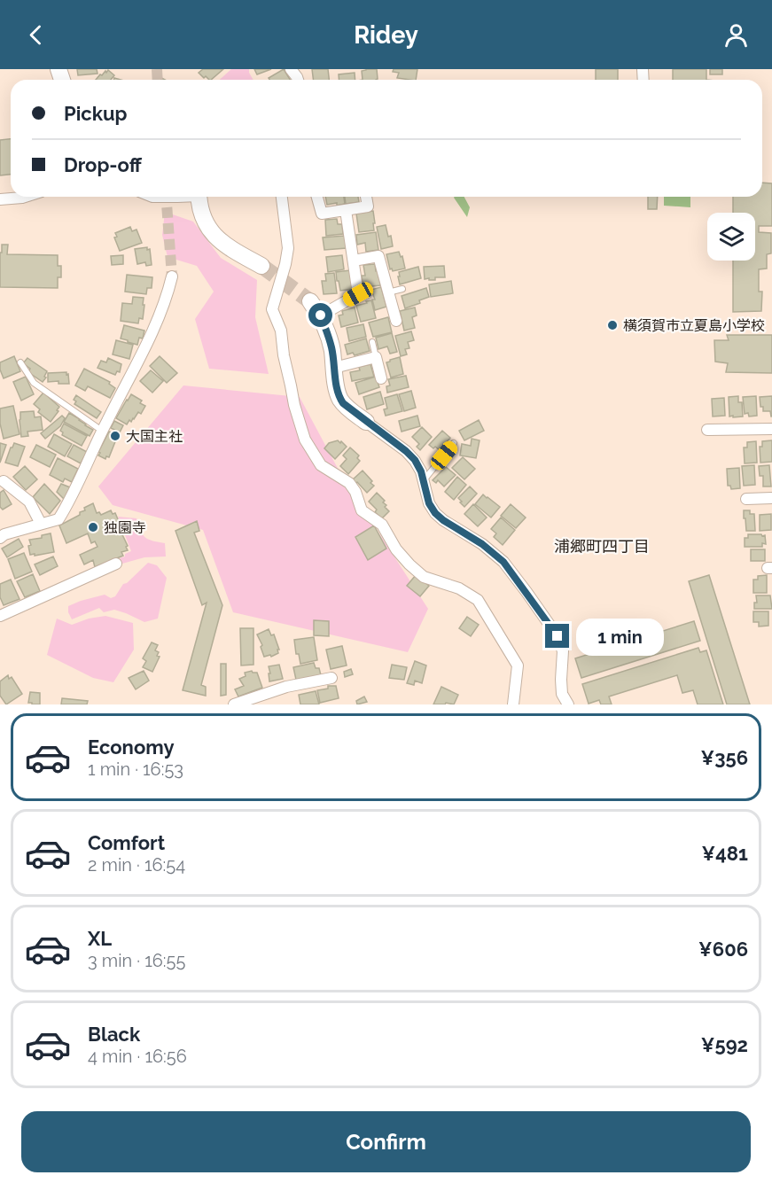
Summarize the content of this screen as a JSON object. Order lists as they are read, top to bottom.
{
  "districts": ["浦郷町四丁目"],
  "places": ["横須賀市立夏島小学校", "大国主社", "独園寺"],
  "page": {
    "header": "Ridey",
    "banner": ["Pickup", "Drop-off"],
    "bubble": "1 min",
    "list": [
      {
        "name": "Economy",
        "note": "1 min · 16:53",
        "value": "¥356"
      },
      {
        "name": "Comfort",
        "note": "2 min · 16:54",
        "value": "¥481"
      },
      {
        "name": "XL",
        "note": "3 min · 16:55",
        "value": "¥606"
      },
      {
        "name": "Black",
        "note": "4 min · 16:56",
        "value": "¥592"
      }
    ],
    "buttons": "Confirm"
  }
}
